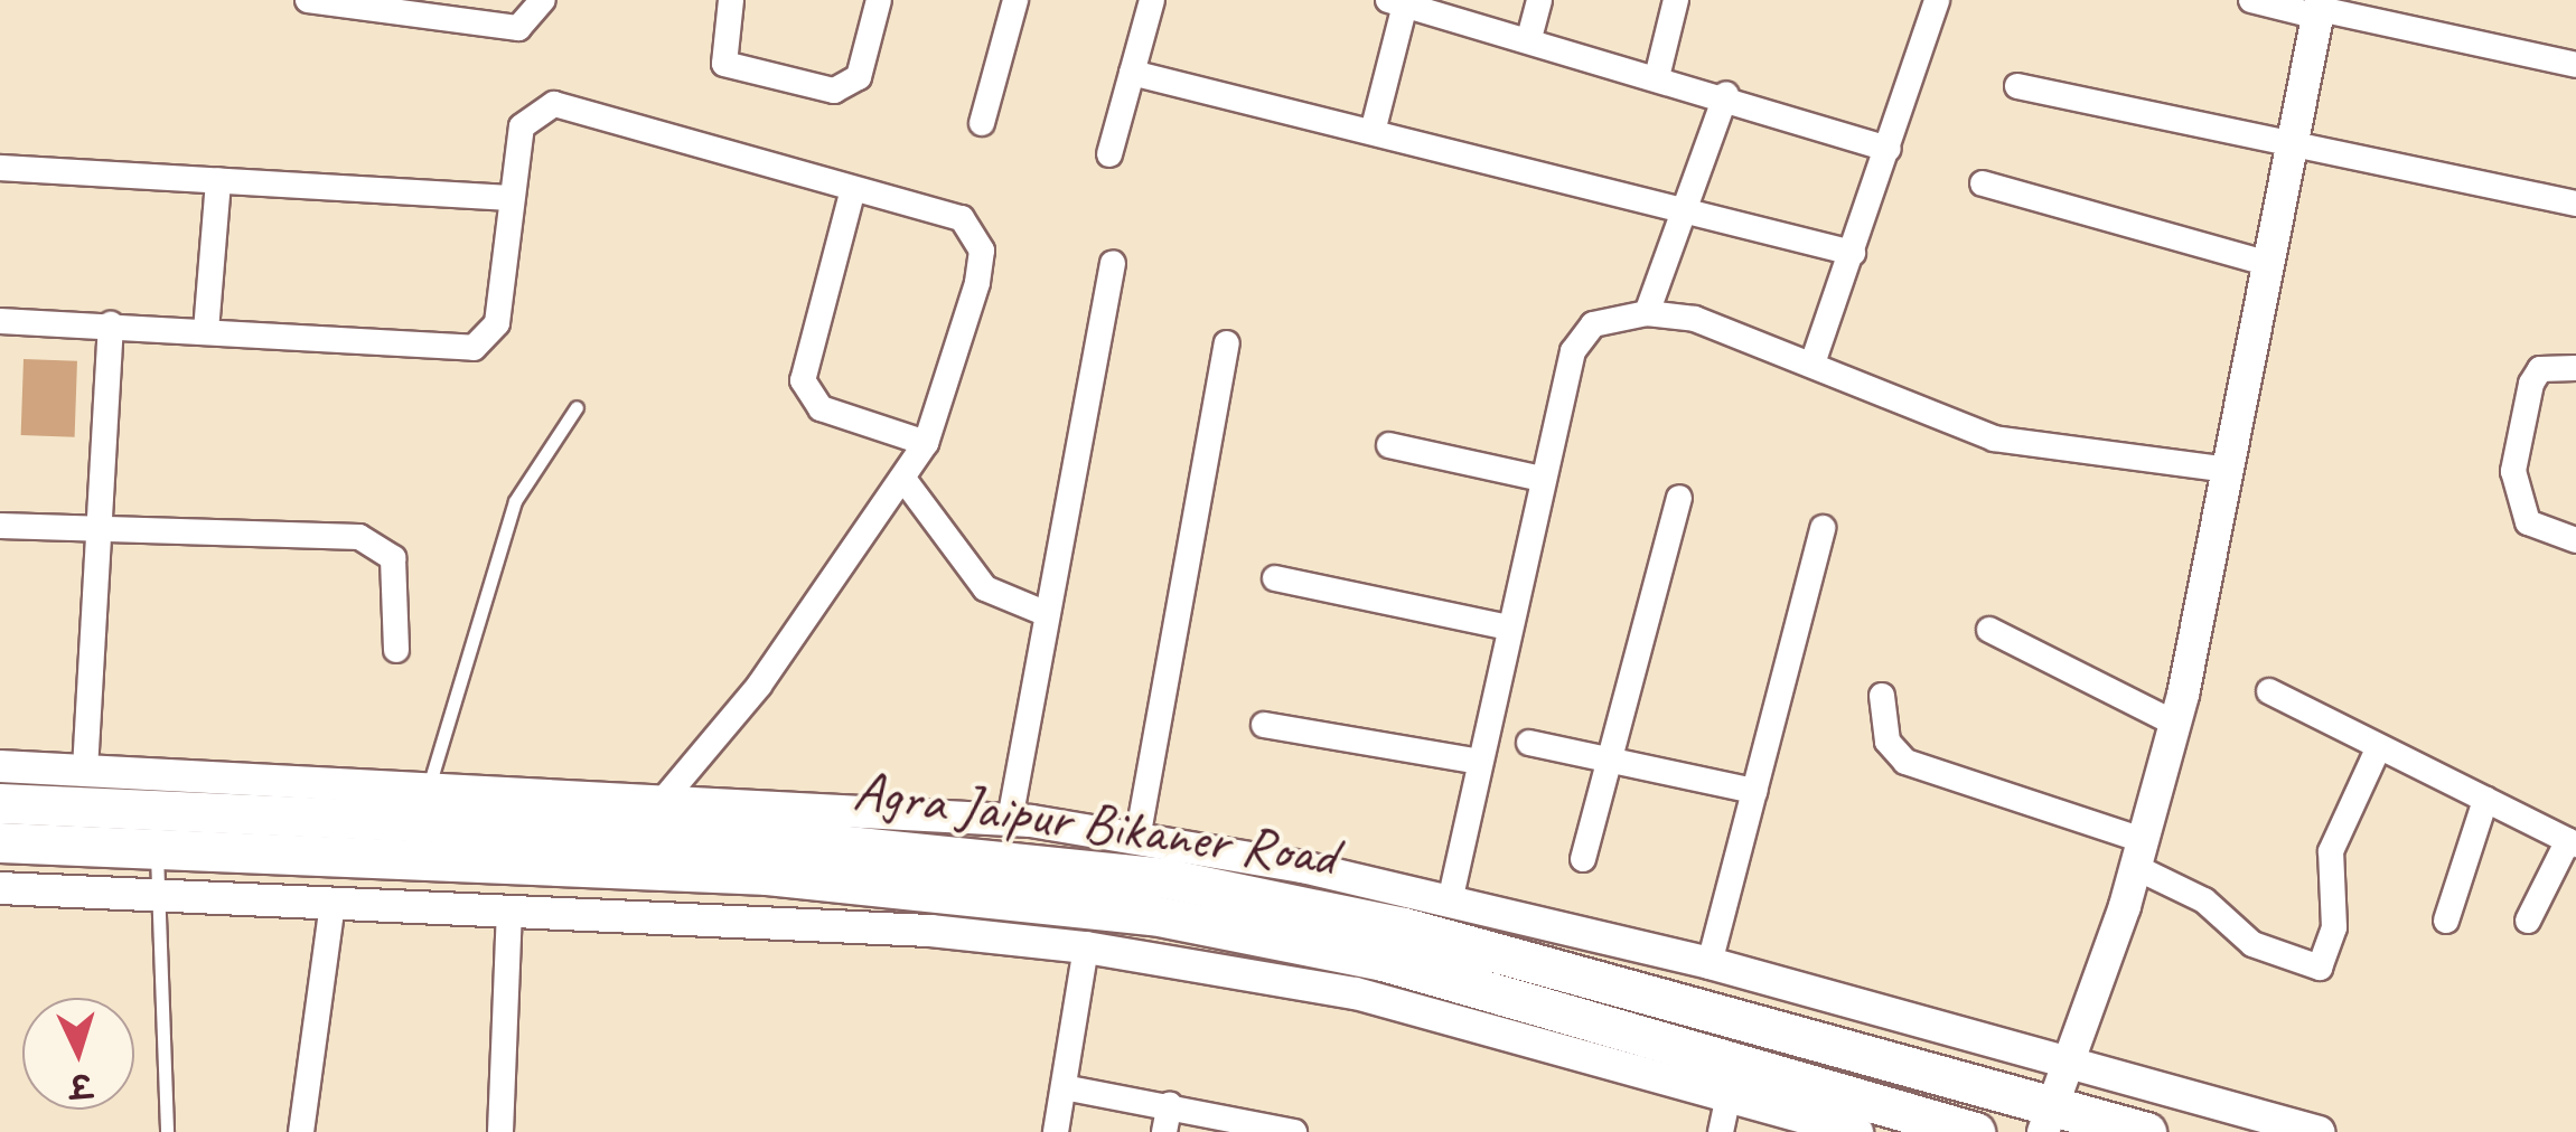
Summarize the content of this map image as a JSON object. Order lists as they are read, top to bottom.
{
  "streets": {
    "highway": ["Agra Jaipur Bikaner Road"]
  },
  "north": "bottom"
}
